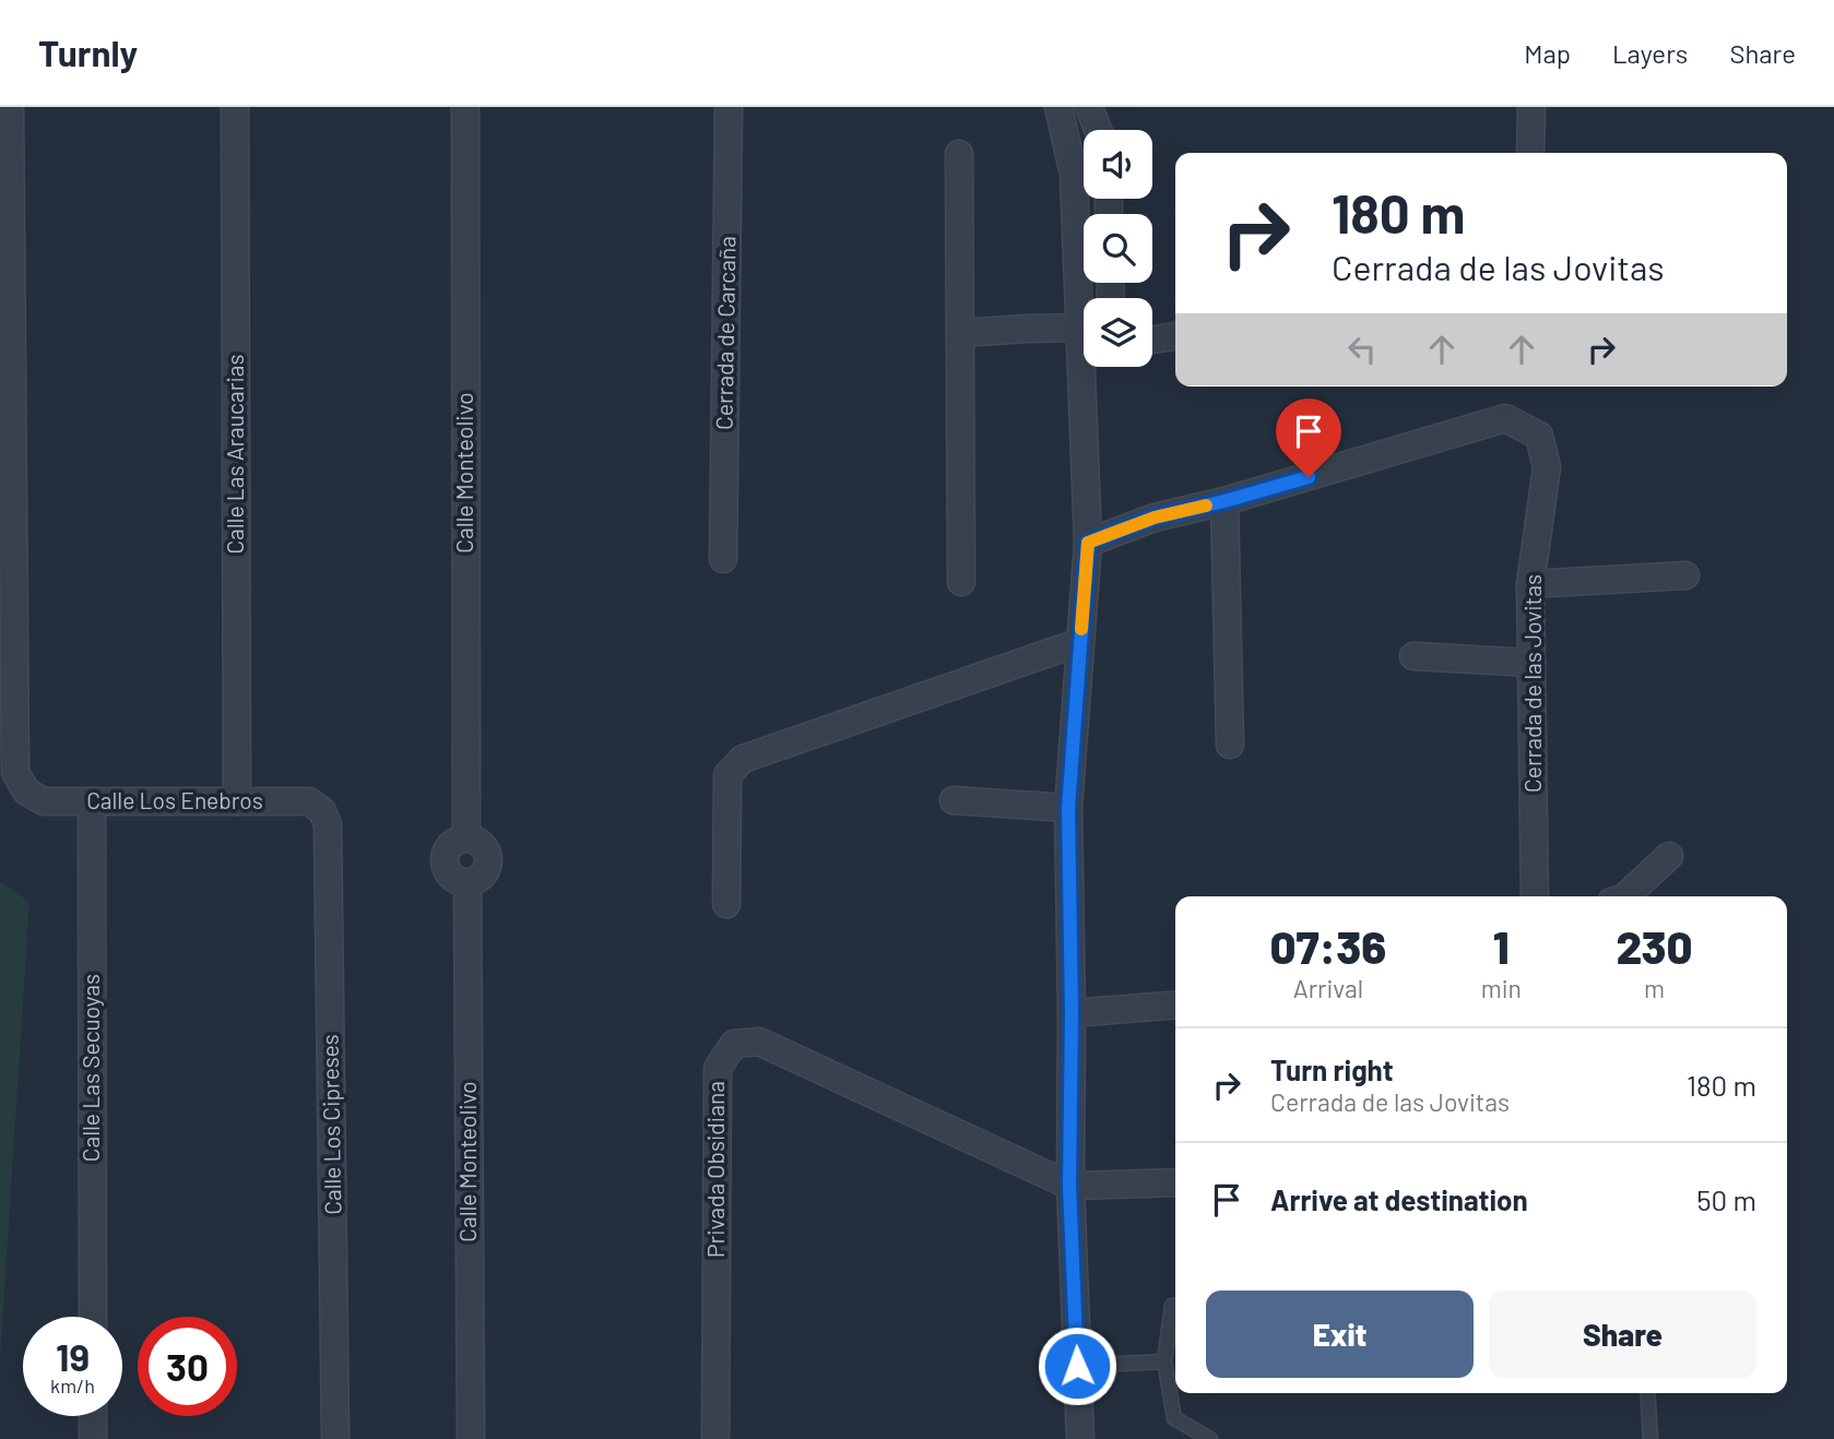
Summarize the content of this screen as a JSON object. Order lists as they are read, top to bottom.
{
  "streets": {
    "street": [
      "Cerrada de Carcaña",
      "Calle Las Araucarias",
      "Calle Monteolivo",
      "Cerrada de las Jovitas",
      "Calle Los Enebros",
      "Calle Las Secuoyas",
      "Calle Los Cipreses",
      "Privada Obsidiana"
    ]
  },
  "crossings": [
    ["Calle Las Araucarias", "Calle Los Enebros"],
    ["Calle Los Enebros", "Calle Las Secuoyas"],
    ["Calle Los Enebros", "Calle Los Cipreses"]
  ],
  "page": {
    "header": "Turnly",
    "nav": ["Map", "Layers", "Share"],
    "turn": ["180 m", "Cerrada de las Jovitas"],
    "eta": [
      "07:36",
      "Arrival",
      "1",
      "min",
      "230",
      "m"
    ],
    "list": [
      {
        "name": "Turn right",
        "note": "Cerrada de las Jovitas",
        "value": "180 m"
      },
      {
        "name": "Arrive at destination",
        "value": "50 m"
      }
    ],
    "buttons": ["Exit", "Share"],
    "speed": "19 km/h",
    "limit": "30"
  }
}
